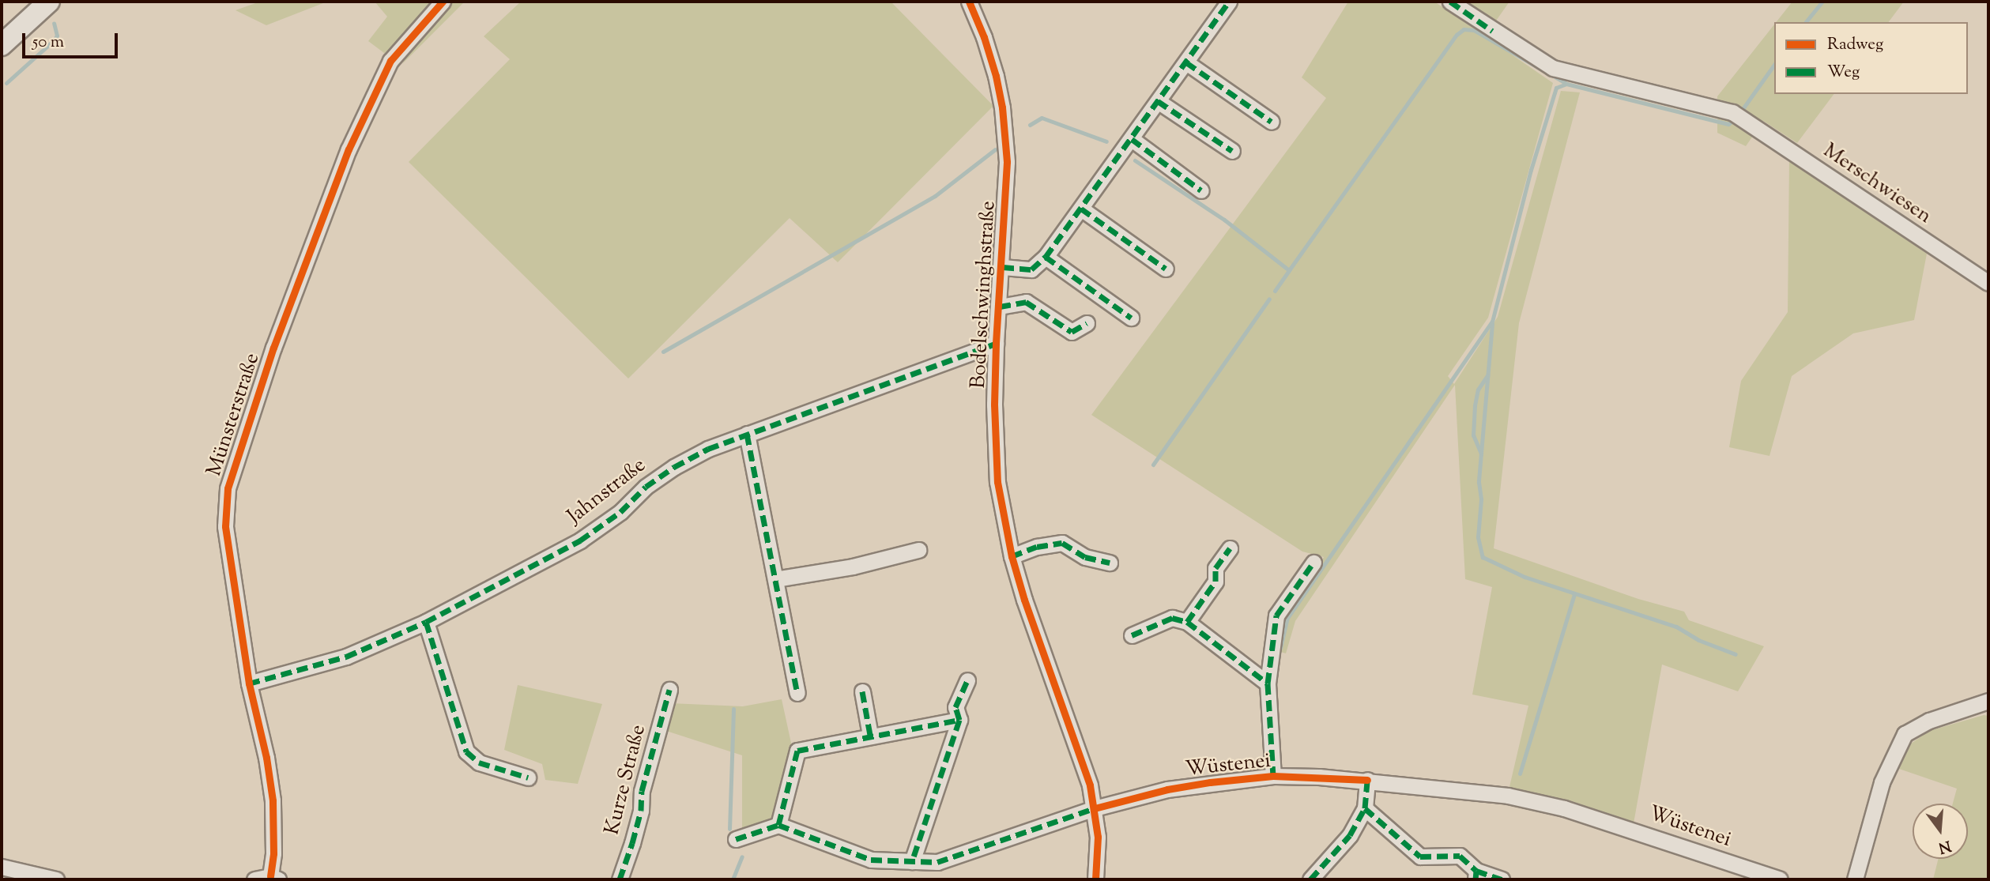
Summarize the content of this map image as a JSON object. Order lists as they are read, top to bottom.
{
  "streets": {
    "street": [
      "Merschwiesen",
      "Bodelschwinghstraße",
      "Münsterstraße",
      "Jahnstraße",
      "Wüstenei",
      "Kurze Straße"
    ]
  },
  "crossings": [
    ["Bodelschwinghstraße", "Jahnstraße"],
    ["Bodelschwinghstraße", "Wüstenei"],
    ["Münsterstraße", "Jahnstraße"]
  ],
  "legend": ["Radweg", "Weg"],
  "scale_bar": "50 m",
  "north": "bottom"
}
